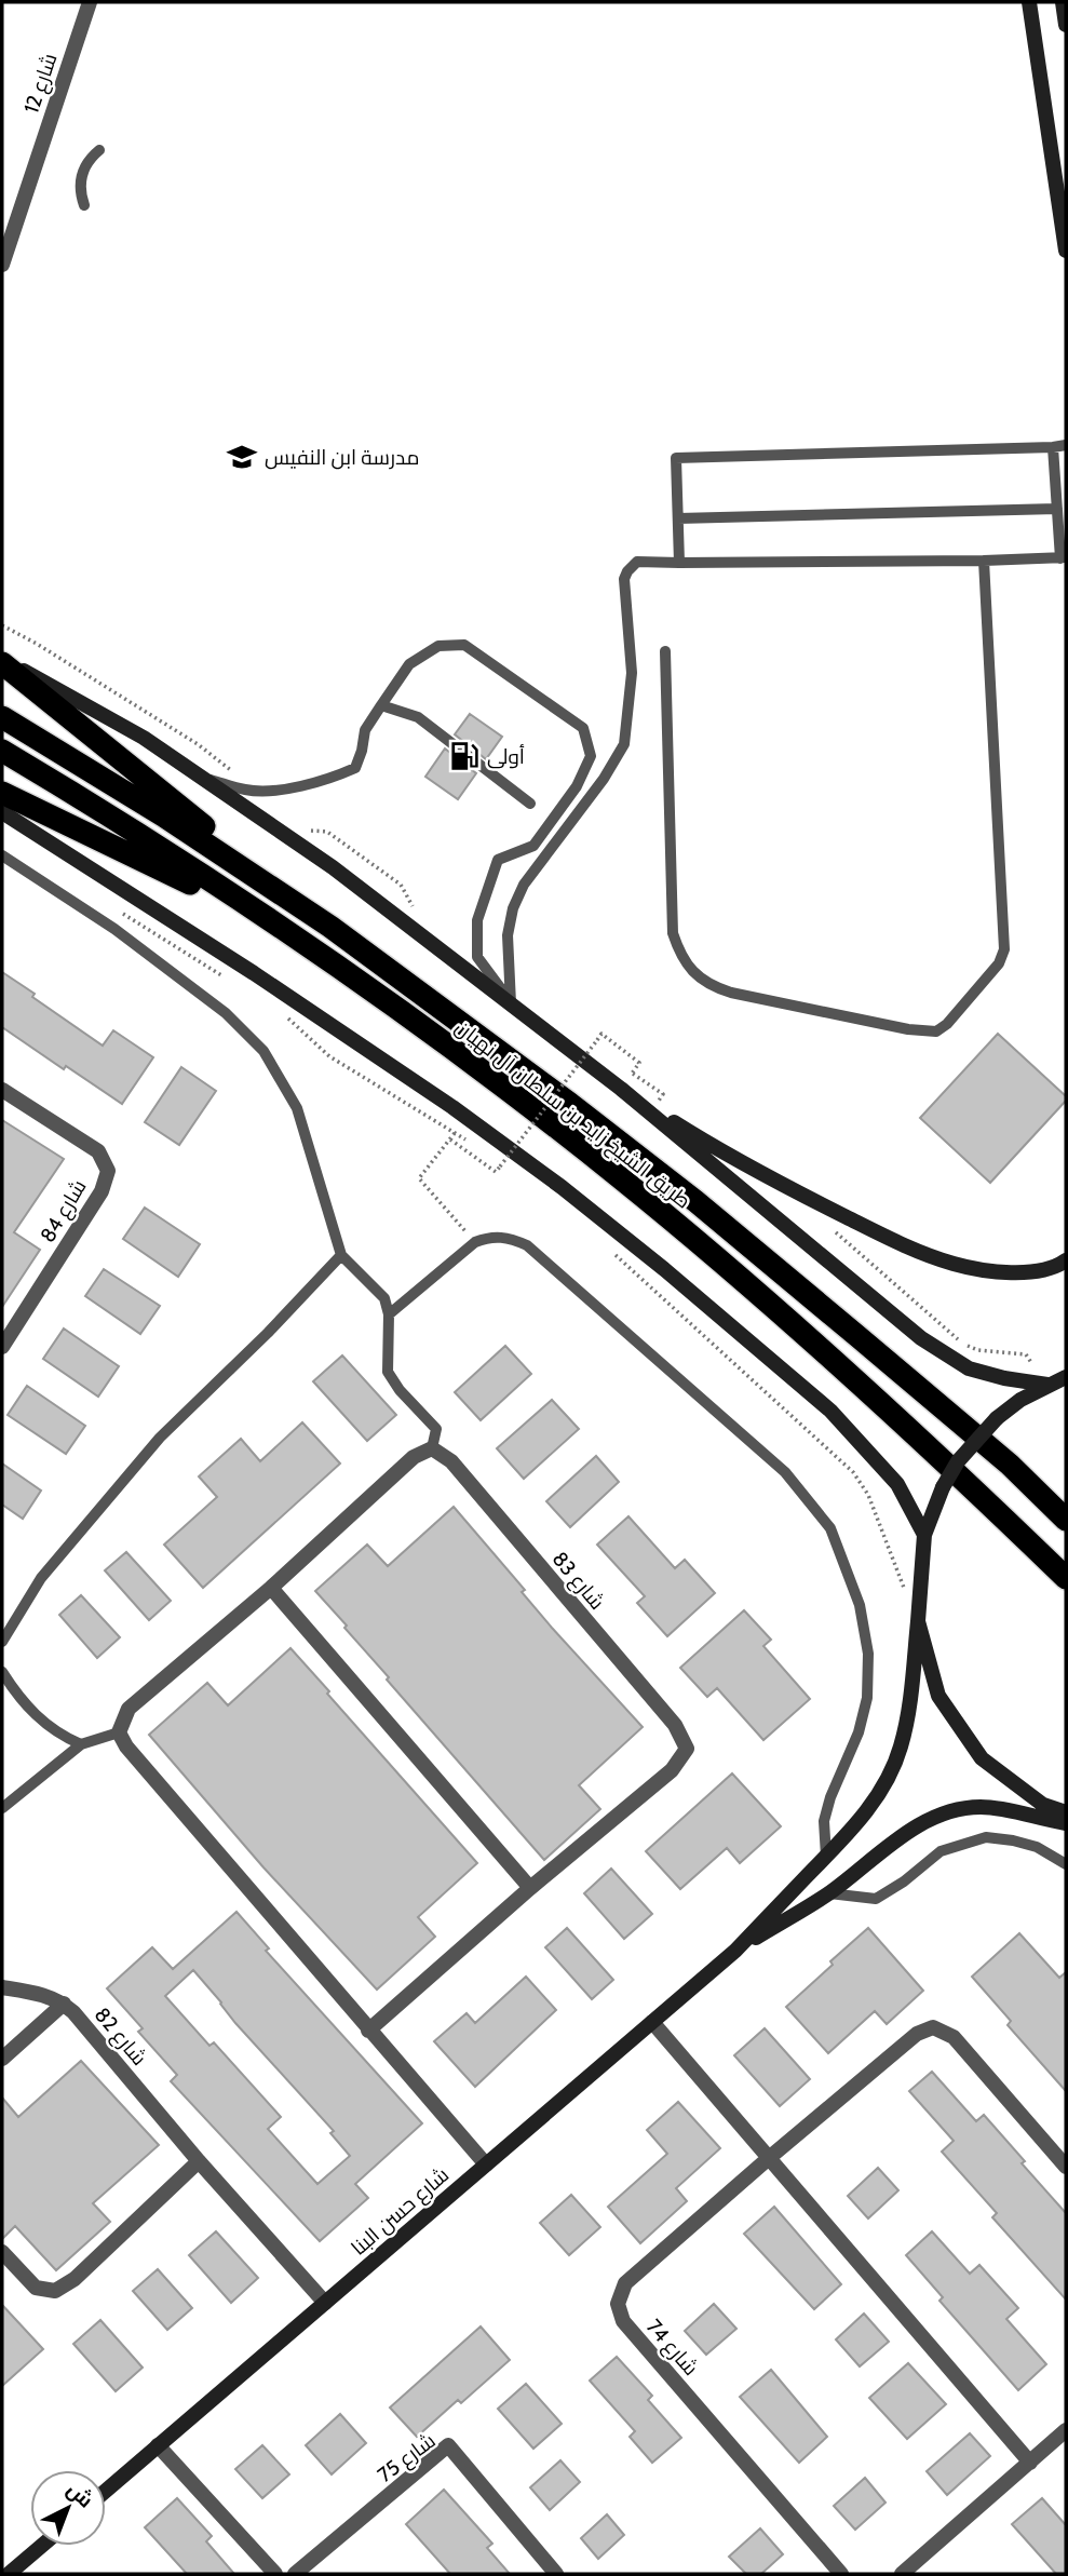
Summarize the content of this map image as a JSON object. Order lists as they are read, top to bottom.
{
  "streets": {
    "highway": ["طريق الشيخ زايد بن سلطان آل نهيان"],
    "main road": ["شارع حسن البنا"],
    "street": [
      "شارع 12",
      "شارع 84",
      "شارع 83",
      "شارع 82",
      "شارع 74",
      "شارع 75"
    ]
  },
  "crossings": [
    ["شارع 82", "شارع حسن البنا"]
  ],
  "places": {
    "school or university": ["مدرسة ابن النفيس"],
    "fuel station": ["أولى"]
  },
  "north": "top right"
}
